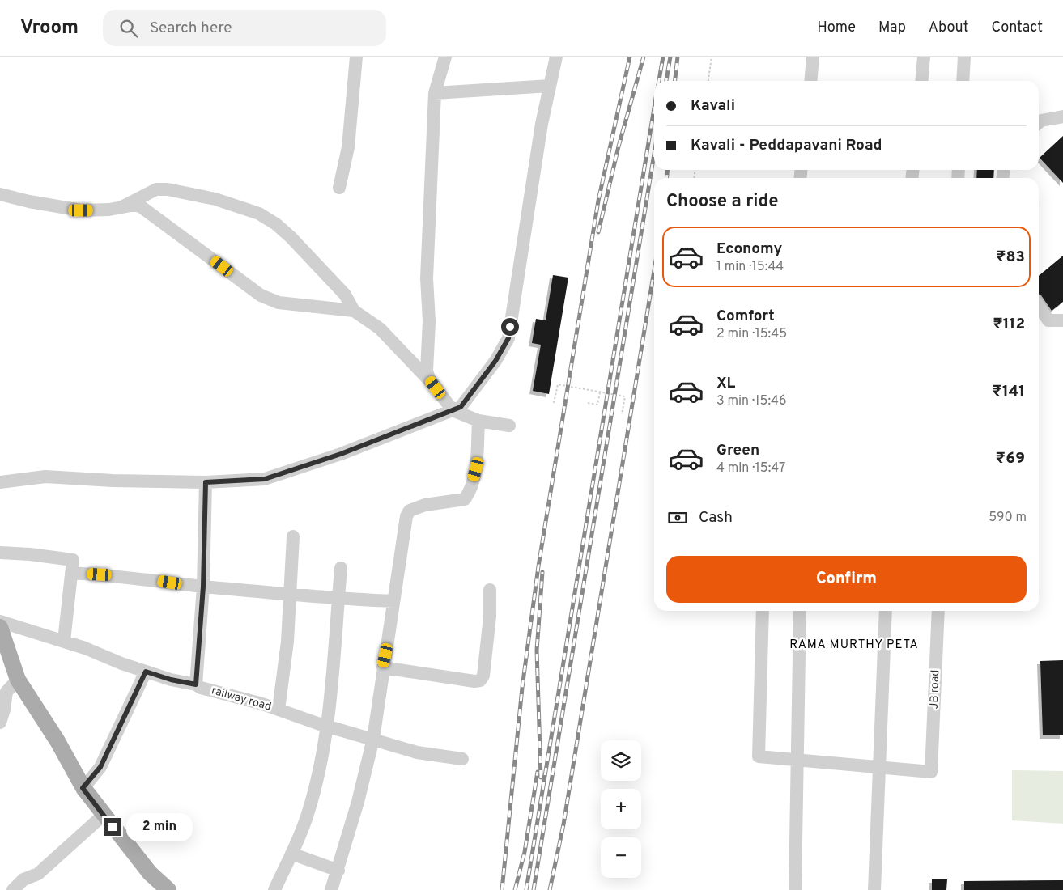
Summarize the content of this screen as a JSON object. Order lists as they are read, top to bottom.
{
  "streets": {
    "street": ["JB road", "railway road"]
  },
  "districts": ["RAMA MURTHY PETA"],
  "page": {
    "header": "Vroom",
    "search": "Search here",
    "nav": [
      "Home",
      "Map",
      "About",
      "Contact"
    ],
    "banner": ["Kavali", "Kavali - Peddapavani Road"],
    "heading": "Choose a ride",
    "list": [
      {
        "name": "Economy",
        "note": "1 min · 15:44",
        "value": "₹83"
      },
      {
        "name": "Comfort",
        "note": "2 min · 15:45",
        "value": "₹112"
      },
      {
        "name": "XL",
        "note": "3 min · 15:46",
        "value": "₹141"
      },
      {
        "name": "Green",
        "note": "4 min · 15:47",
        "value": "₹69"
      }
    ],
    "pay": ["Cash", "590 m"],
    "buttons": "Confirm",
    "map_buttons": ["+", "−"],
    "bubble": "2 min"
  }
}
